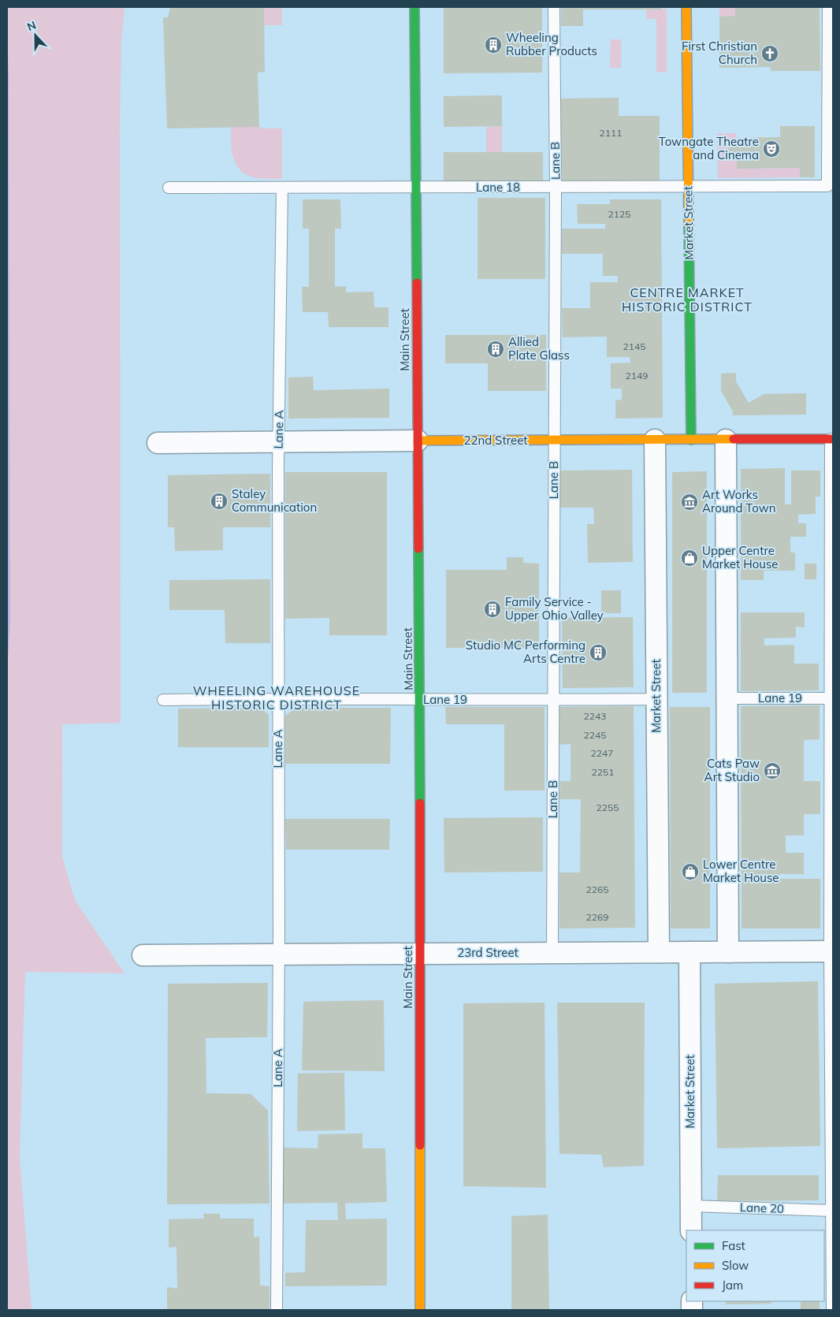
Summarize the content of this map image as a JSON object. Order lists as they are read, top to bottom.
{
  "streets": {
    "street": [
      "Market Street",
      "Main Street",
      "22nd Street",
      "23rd Street"
    ],
    "lane": [
      "Lane B",
      "Lane 18",
      "Lane A",
      "Lane 19",
      "Lane 20"
    ]
  },
  "crossings": [
    ["Lane B", "Lane 18"],
    ["Lane B", "22nd Street"],
    ["Lane B", "Lane 19"],
    ["Lane B", "23rd Street"],
    ["Lane 18", "Market Street"],
    ["Lane 18", "Main Street"],
    ["Lane 18", "Lane A"],
    ["Market Street", "22nd Street"],
    ["Market Street", "Lane 19"],
    ["Market Street", "23rd Street"],
    ["Market Street", "Lane 20"],
    ["Main Street", "22nd Street"],
    ["Main Street", "Lane 19"],
    ["Main Street", "23rd Street"],
    ["Lane A", "22nd Street"],
    ["Lane A", "Lane 19"],
    ["Lane A", "23rd Street"]
  ],
  "districts": ["CENTRE MARKET HISTORIC DISTRICT", "WHEELING WAREHOUSE HISTORIC DISTRICT"],
  "places": {
    "building": [
      "Wheeling Rubber Products",
      "Allied Plate Glass",
      "Staley Communication",
      "Family Service - Upper Ohio Valley",
      "Studio MC Performing Arts Centre"
    ],
    "church": ["First Christian Church"],
    "theatre": ["Towngate Theatre and Cinema"],
    "museum": ["Art Works Around Town", "Cats Paw Art Studio"],
    "shop": ["Upper Centre Market House", "Lower Centre Market House"]
  },
  "house_numbers": [
    "2111",
    "2125",
    "2145",
    "2149",
    "2243",
    "2245",
    "2247",
    "2251",
    "2255",
    "2265",
    "2269"
  ],
  "legend": ["Fast", "Slow", "Jam"],
  "north": "top"
}
